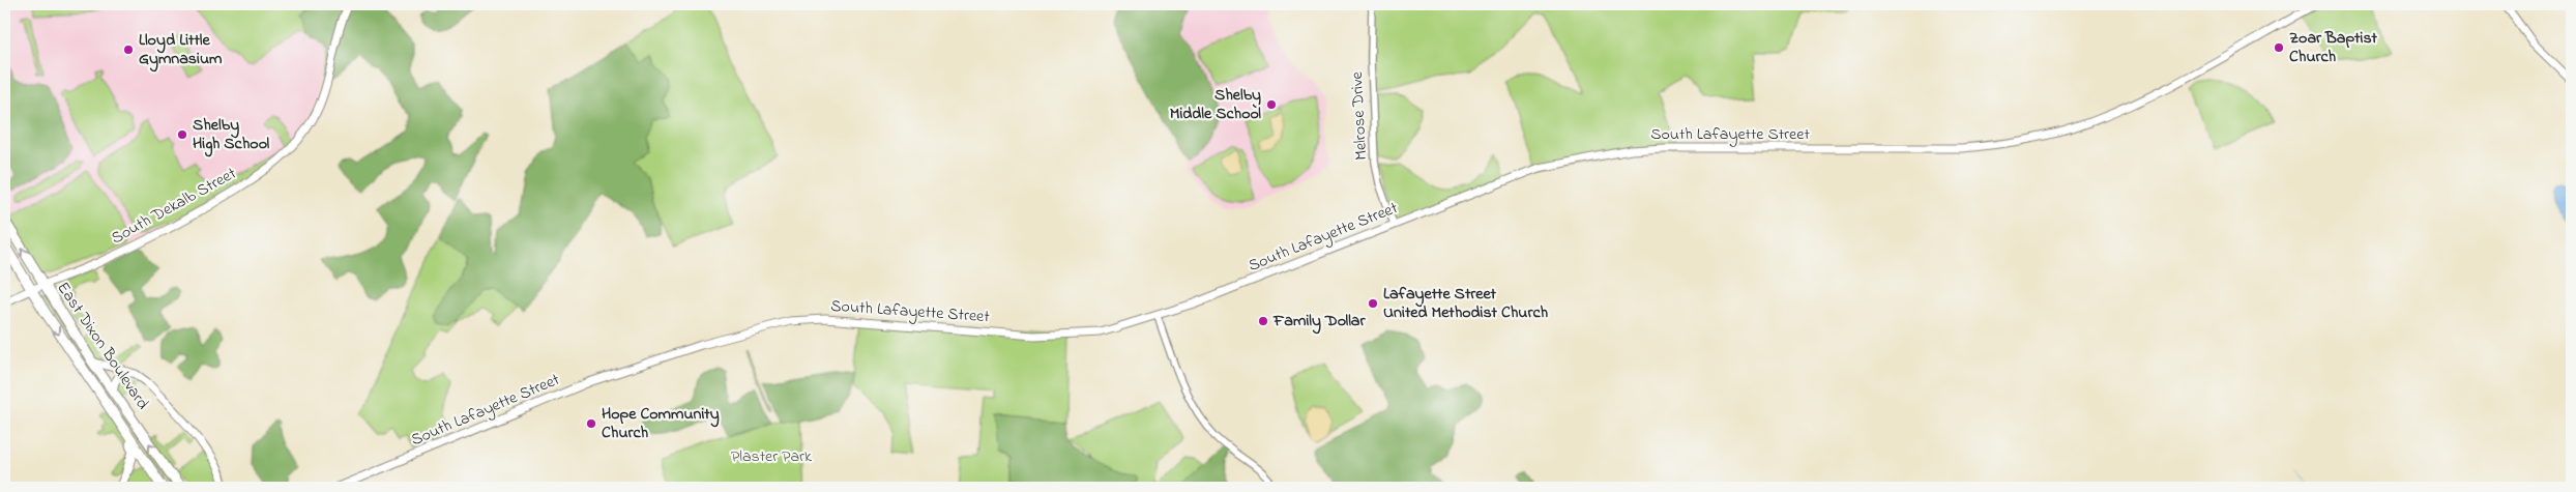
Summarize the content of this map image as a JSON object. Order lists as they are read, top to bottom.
{
  "streets": {
    "highway": ["East Dixon Boulevard"],
    "main road": ["South Lafayette Street", "South Dekalb Street"],
    "street": ["Melrose Drive"]
  },
  "crossings": [
    ["Melrose Drive", "South Lafayette Street"],
    ["South Dekalb Street", "East Dixon Boulevard"]
  ],
  "parks": ["Plaster Park"],
  "places": [
    "Zoar Baptist Church",
    "Lloyd Little Gymnasium",
    "Shelby Middle School",
    "Shelby High School",
    "Lafayette Street United Methodist Church",
    "Family Dollar",
    "Hope Community Church"
  ]
}
